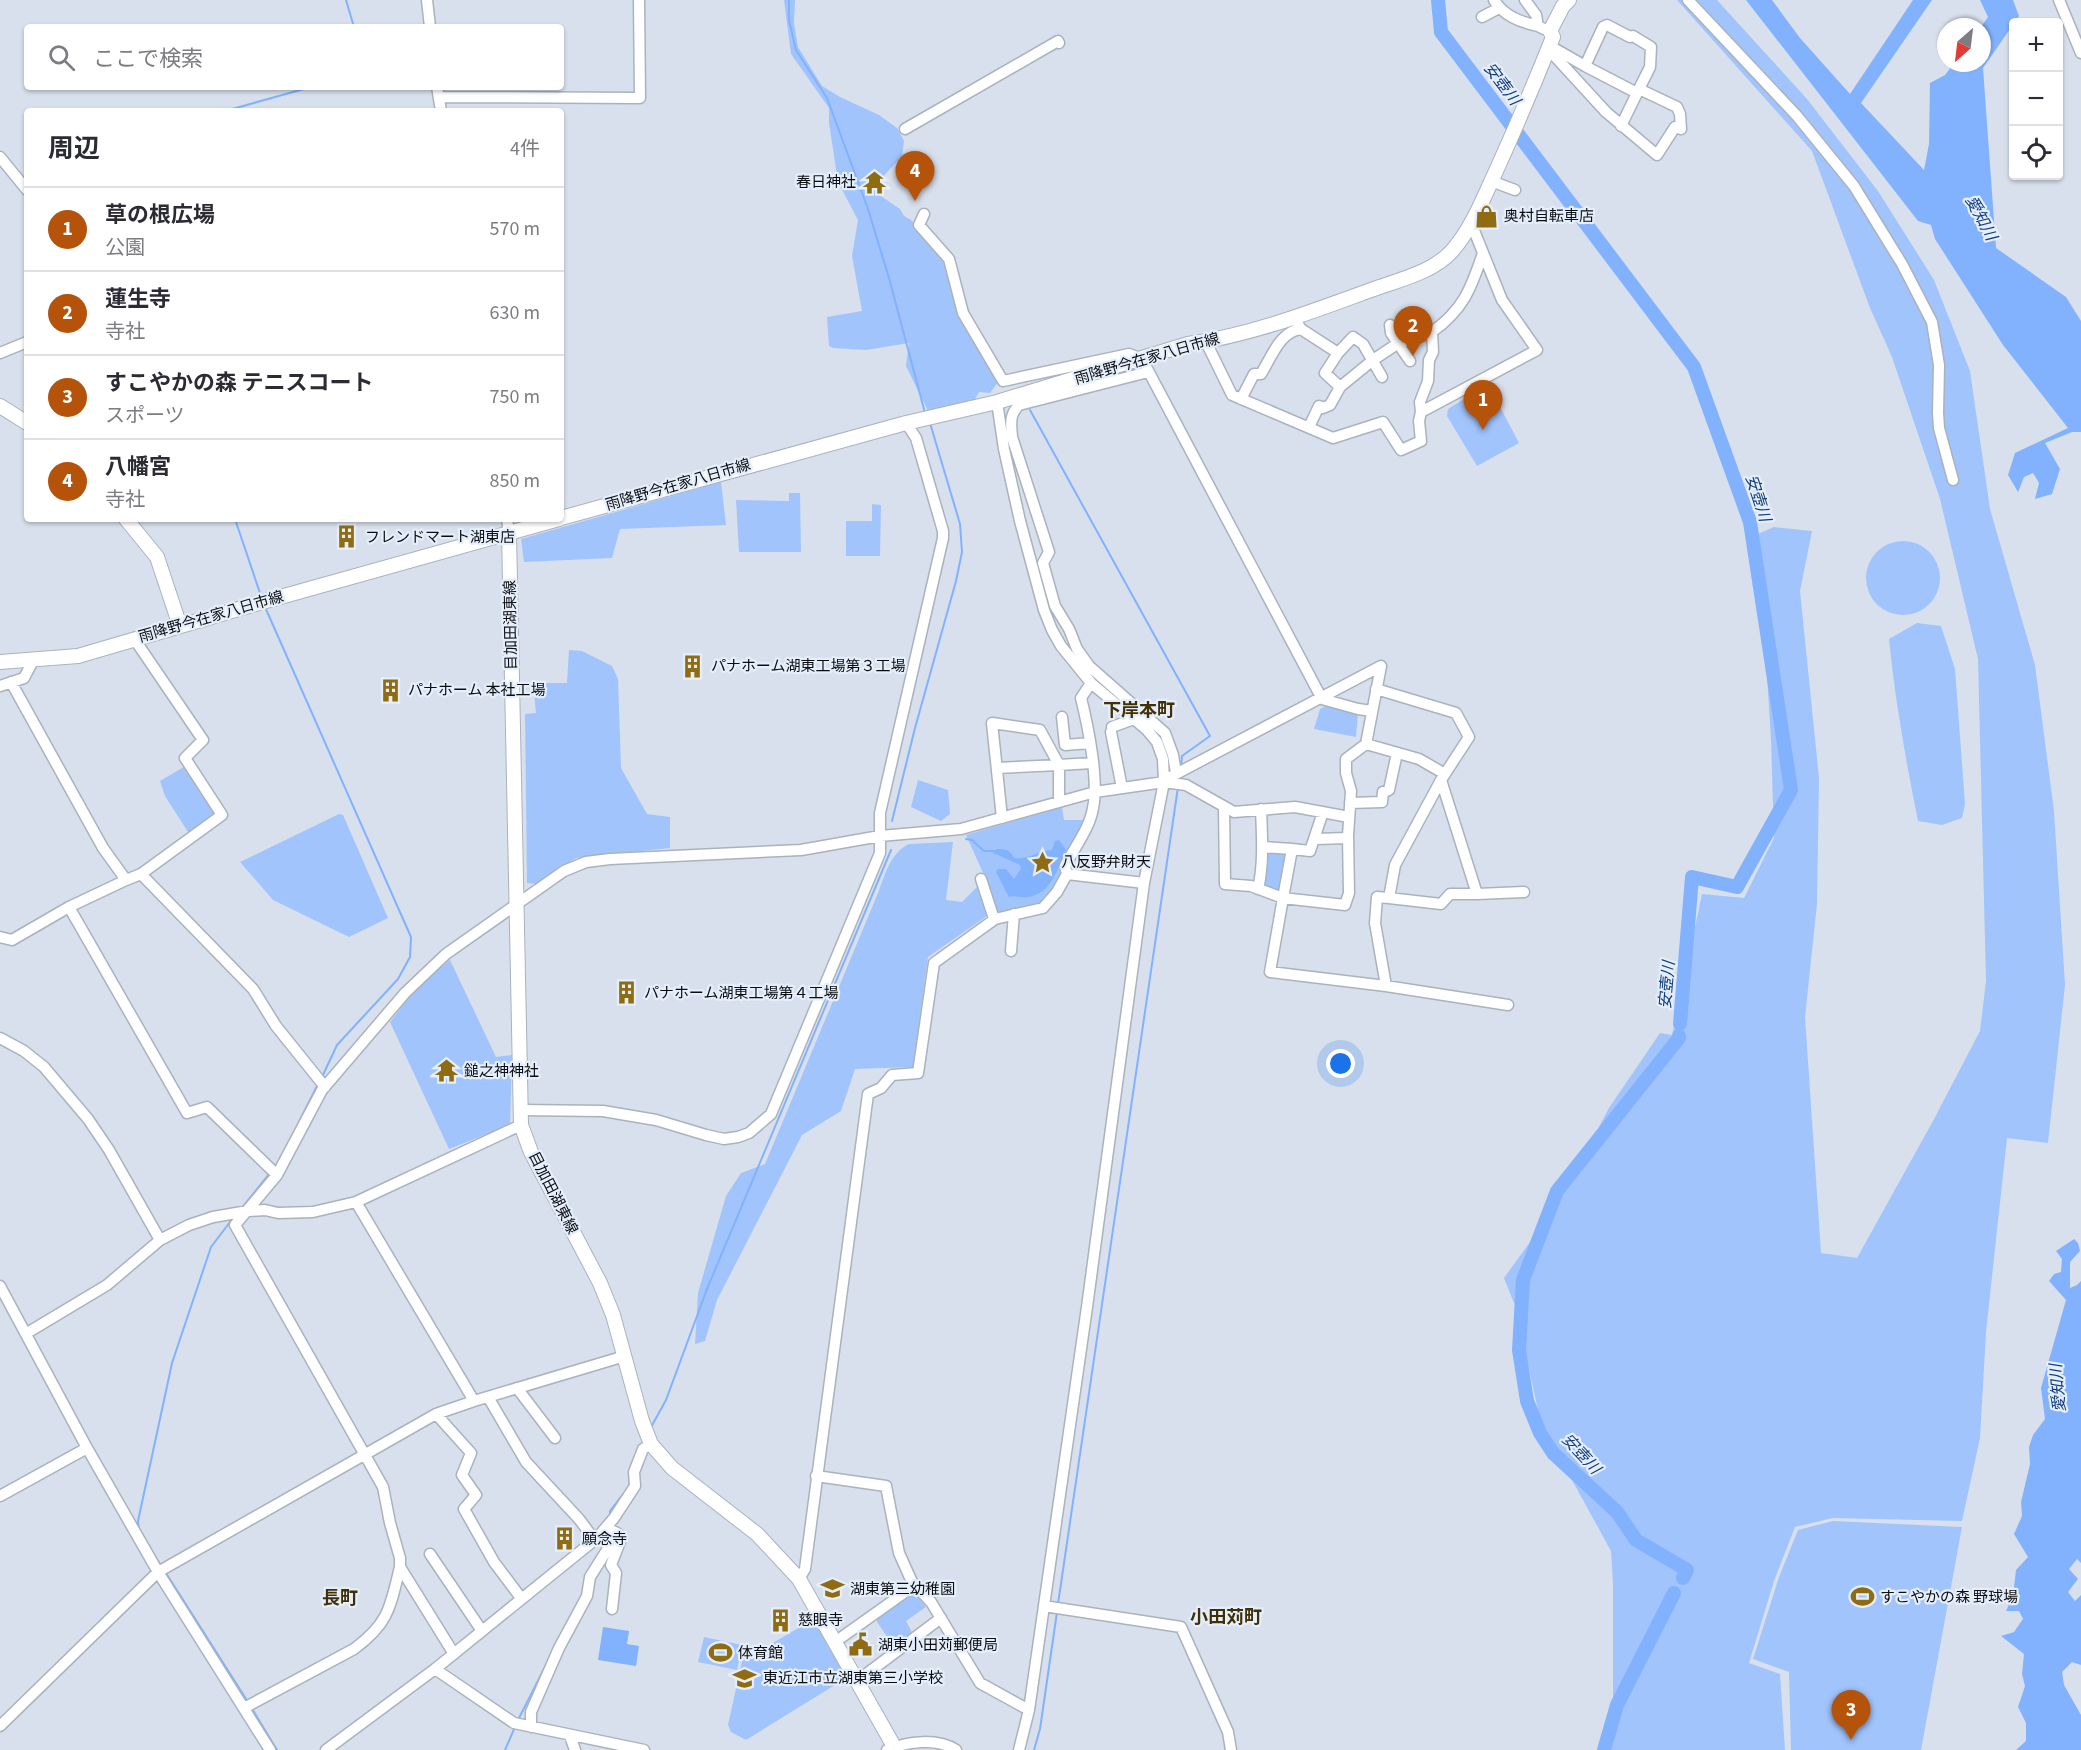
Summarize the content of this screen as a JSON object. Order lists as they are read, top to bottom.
{
  "streets": {
    "main road": ["雨降野今在家八日市線", "目加田湖東線"]
  },
  "crossings": [
    ["雨降野今在家八日市線", "目加田湖東線"]
  ],
  "districts": ["下岸本町", "長町", "小田苅町"],
  "water": ["安壺川", "愛知川"],
  "places": {
    "temple": ["春日神社", "鎚之神神社"],
    "shop": ["奥村自転車店"],
    "building": [
      "フレンドマート湖東店",
      "パナホーム湖東工場第３工場",
      "パナホーム 本社工場",
      "パナホーム湖東工場第４工場",
      "願念寺",
      "慈眼寺"
    ],
    "place": ["八反野弁財天"],
    "school or university": ["湖東第三幼稚園", "東近江市立湖東第三小学校"],
    "sports": ["すこやかの森 野球場", "体育館"],
    "public building": ["湖東小田苅郵便局"]
  },
  "north": "bottom left",
  "page": {
    "map_buttons": ["+", "−"],
    "search": "ここで検索",
    "heading": ["周辺", "4件"],
    "pins": [
      "4",
      "2",
      "1",
      "3"
    ],
    "list": [
      {
        "mark": "1",
        "name": "草の根広場",
        "note": "公園",
        "value": "570 m"
      },
      {
        "mark": "2",
        "name": "蓮生寺",
        "note": "寺社",
        "value": "630 m"
      },
      {
        "mark": "3",
        "name": "すこやかの森 テニスコート",
        "note": "スポーツ",
        "value": "750 m"
      },
      {
        "mark": "4",
        "name": "八幡宮",
        "note": "寺社",
        "value": "850 m"
      }
    ]
  }
}
